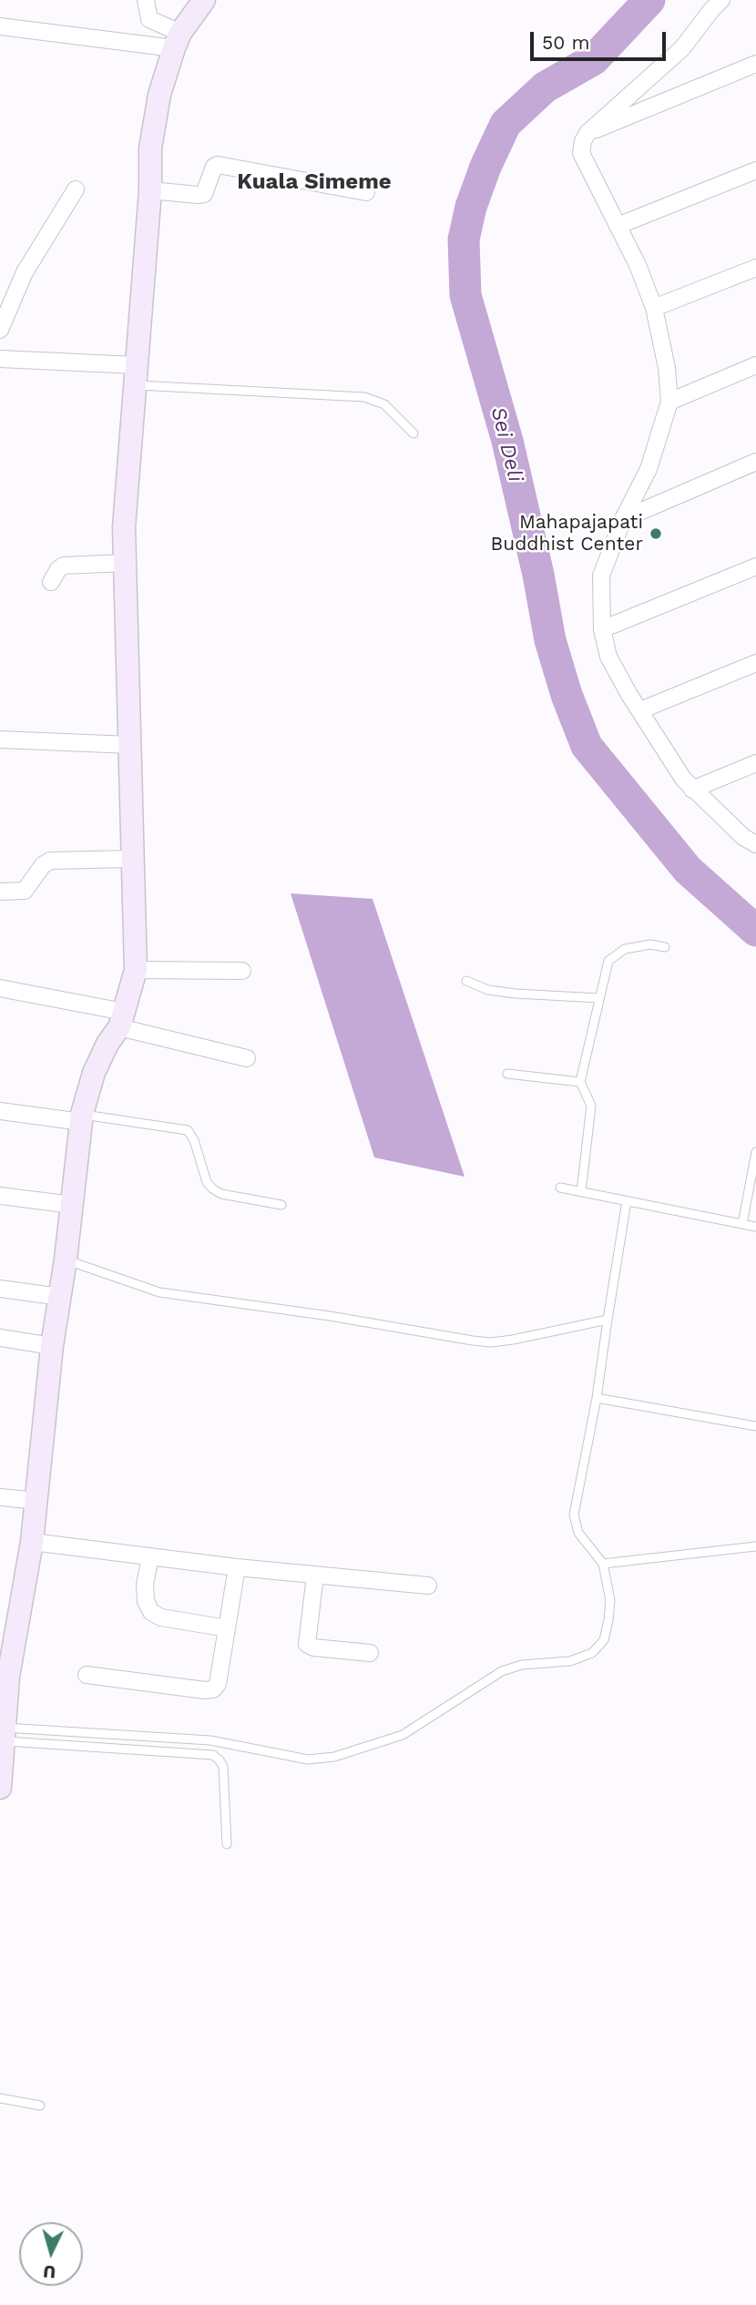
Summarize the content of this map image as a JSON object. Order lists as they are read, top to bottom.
{
  "districts": ["Kuala Simeme"],
  "water": ["Sei Deli"],
  "places": ["Mahapajapati Buddhist Center"],
  "scale_bar": "50 m",
  "north": "bottom"
}
